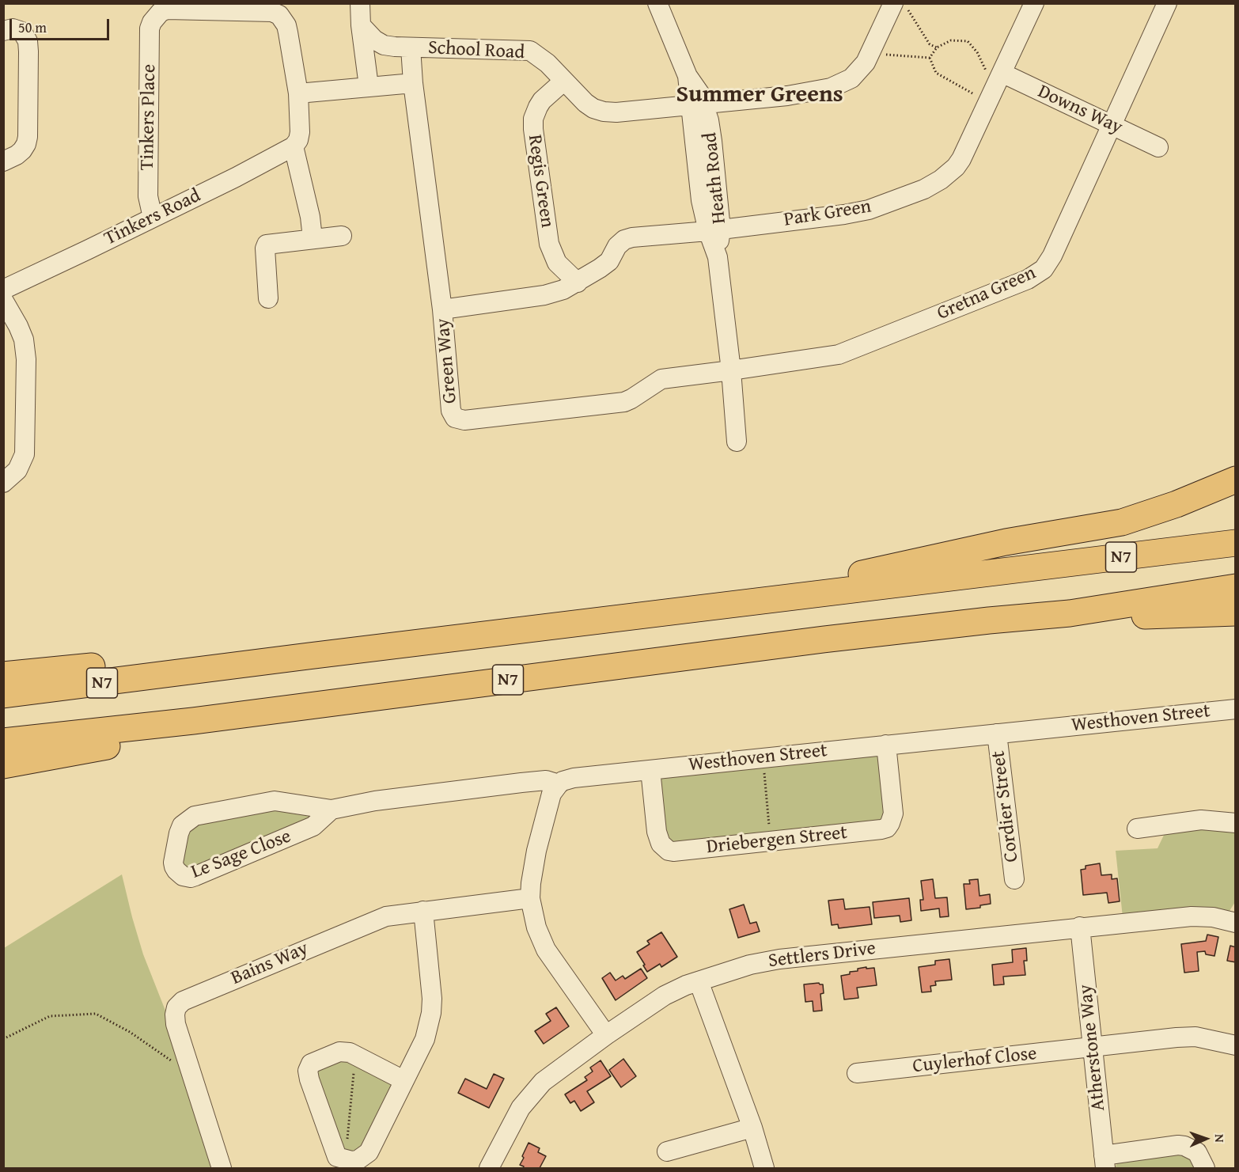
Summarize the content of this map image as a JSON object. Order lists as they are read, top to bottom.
{
  "streets": {
    "highway": ["N7"],
    "street": [
      "School Road",
      "Downs Way",
      "Tinkers Place",
      "Heath Road",
      "Regis Green",
      "Park Green",
      "Tinkers Road",
      "Gretna Green",
      "Green Way",
      "Westhoven Street",
      "Cordier Street",
      "Driebergen Street",
      "Le Sage Close",
      "Settlers Drive",
      "Bains Way",
      "Atherstone Way",
      "Cuylerhof Close"
    ]
  },
  "crossings": [
    ["School Road", "Heath Road"],
    ["School Road", "Regis Green"],
    ["School Road", "Green Way"],
    ["Downs Way", "Park Green"],
    ["Downs Way", "Gretna Green"],
    ["Tinkers Place", "Tinkers Road"],
    ["Heath Road", "Park Green"],
    ["Heath Road", "Gretna Green"],
    ["Heath Road", "Green Way"],
    ["Regis Green", "Park Green"],
    ["Park Green", "Green Way"],
    ["Gretna Green", "Green Way"],
    ["Westhoven Street", "Cordier Street"],
    ["Westhoven Street", "Driebergen Street"],
    ["Westhoven Street", "Le Sage Close"],
    ["Settlers Drive", "Atherstone Way"],
    ["Atherstone Way", "Cuylerhof Close"]
  ],
  "districts": ["Summer Greens"],
  "scale_bar": "50 m",
  "north": "right"
}
